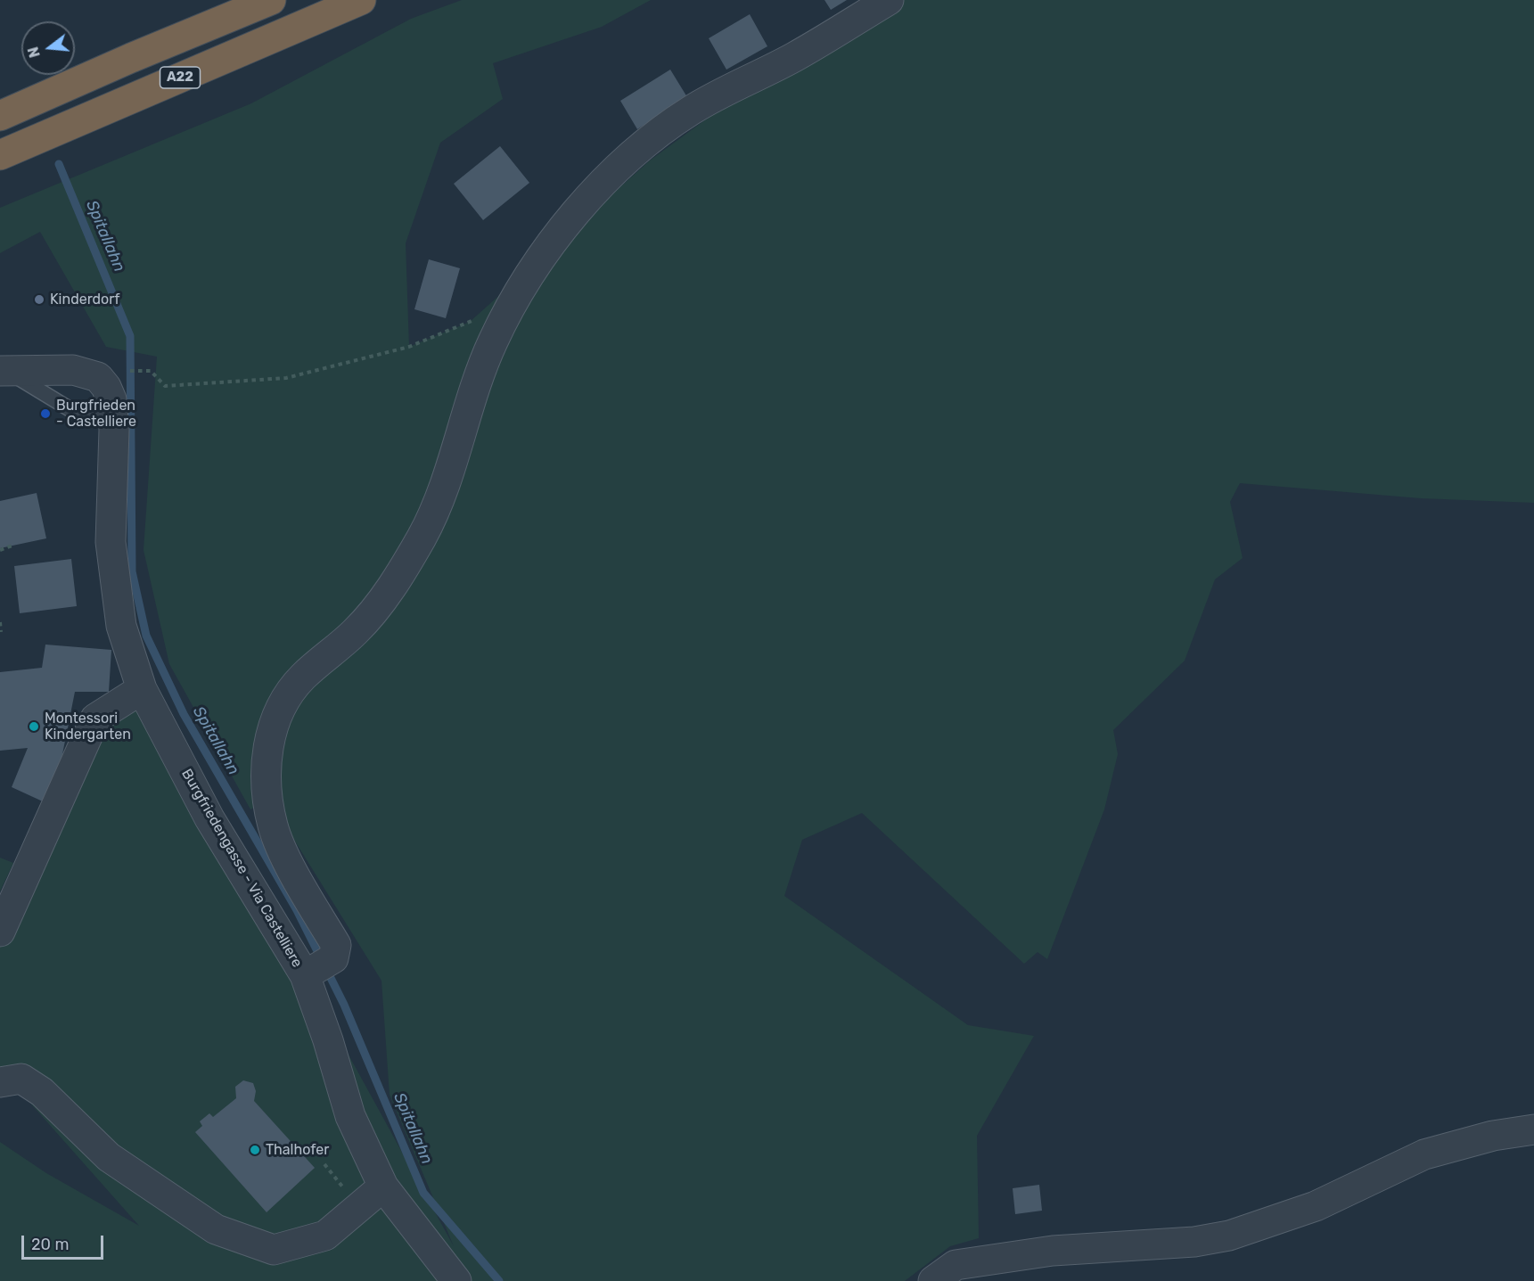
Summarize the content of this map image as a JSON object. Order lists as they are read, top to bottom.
{
  "streets": {
    "highway": ["A22"],
    "street": ["Burgfriedengasse - Via Castelliere"]
  },
  "water": ["Spitallahn"],
  "places": [
    "Kinderdorf",
    "Burgfrieden - Castelliere",
    "Montessori Kindergarten",
    "Thalhofer"
  ],
  "scale_bar": "20 m",
  "north": "left"
}
